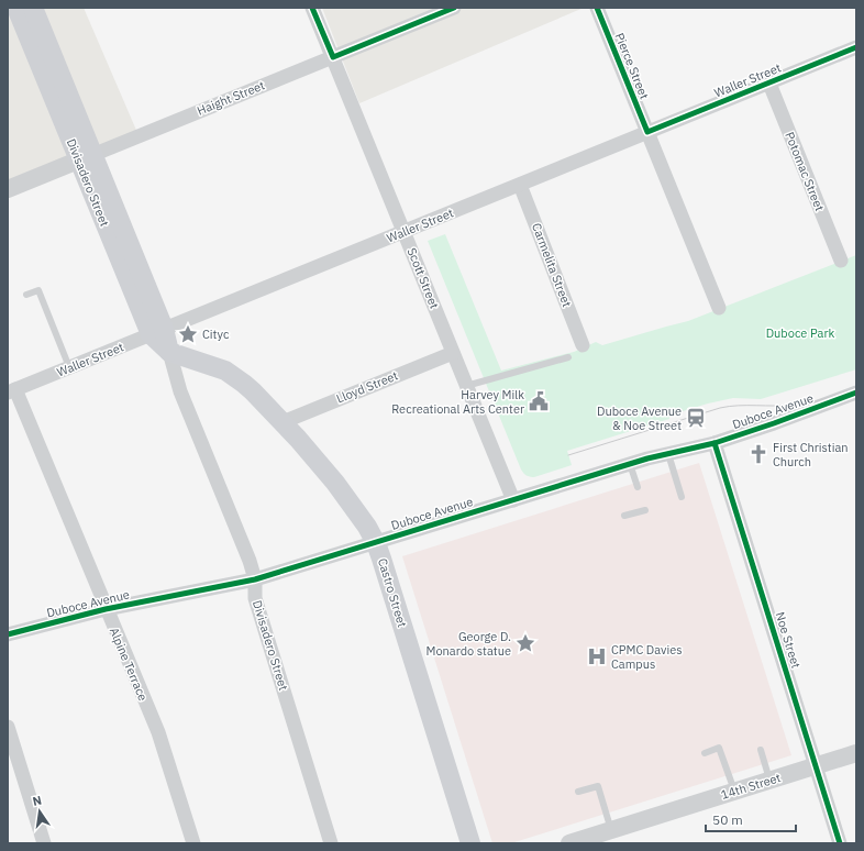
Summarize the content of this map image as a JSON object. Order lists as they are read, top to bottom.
{
  "streets": {
    "main road": ["Divisadero Street", "Castro Street"],
    "street": [
      "Pierce Street",
      "Waller Street",
      "Haight Street",
      "Potomac Street",
      "Carmelita Street",
      "Scott Street",
      "Lloyd Street",
      "Duboce Avenue",
      "Noe Street",
      "Alpine Terrace",
      "14th Street"
    ]
  },
  "crossings": [
    ["Pierce Street", "Waller Street"],
    ["Waller Street", "Potomac Street"],
    ["Waller Street", "Divisadero Street"],
    ["Waller Street", "Carmelita Street"],
    ["Waller Street", "Scott Street"],
    ["Waller Street", "Alpine Terrace"],
    ["Haight Street", "Divisadero Street"],
    ["Haight Street", "Scott Street"],
    ["Divisadero Street", "Duboce Avenue"],
    ["Divisadero Street", "Castro Street"],
    ["Scott Street", "Lloyd Street"],
    ["Scott Street", "Duboce Avenue"],
    ["Lloyd Street", "Castro Street"],
    ["Duboce Avenue", "Castro Street"],
    ["Duboce Avenue", "Noe Street"],
    ["Duboce Avenue", "Alpine Terrace"],
    ["Noe Street", "14th Street"]
  ],
  "parks": ["Duboce Park"],
  "places": {
    "place": ["Cityc", "George D. Monardo statue"],
    "public building": ["Harvey Milk Recreational Arts Center"],
    "station": ["Duboce Avenue & Noe Street"],
    "church": ["First Christian Church"],
    "hospital": ["CPMC Davies Campus"]
  },
  "scale_bar": "50 m",
  "north": "top"
}
